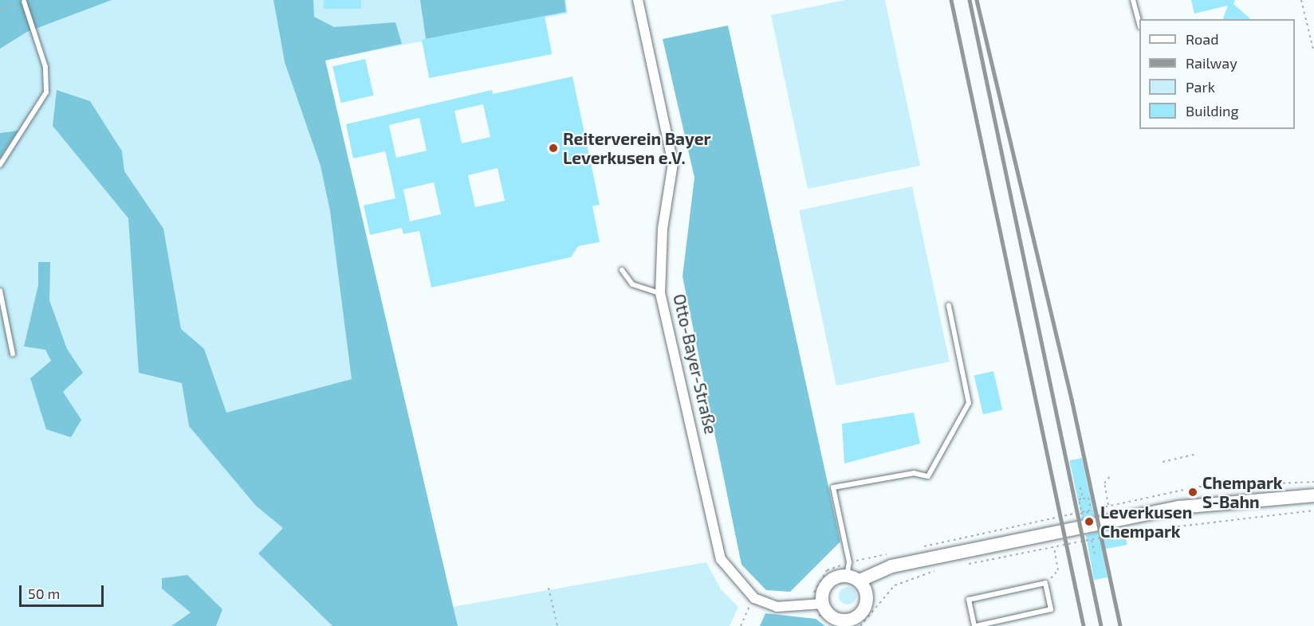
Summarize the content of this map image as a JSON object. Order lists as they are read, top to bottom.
{
  "streets": {
    "street": ["Otto-Bayer-Straße"]
  },
  "places": ["Reiterverein Bayer Leverkusen e.V.", "Chempark S-Bahn", "Leverkusen Chempark"],
  "legend": [
    "Road",
    "Railway",
    "Park",
    "Building"
  ],
  "scale_bar": "50 m"
}
